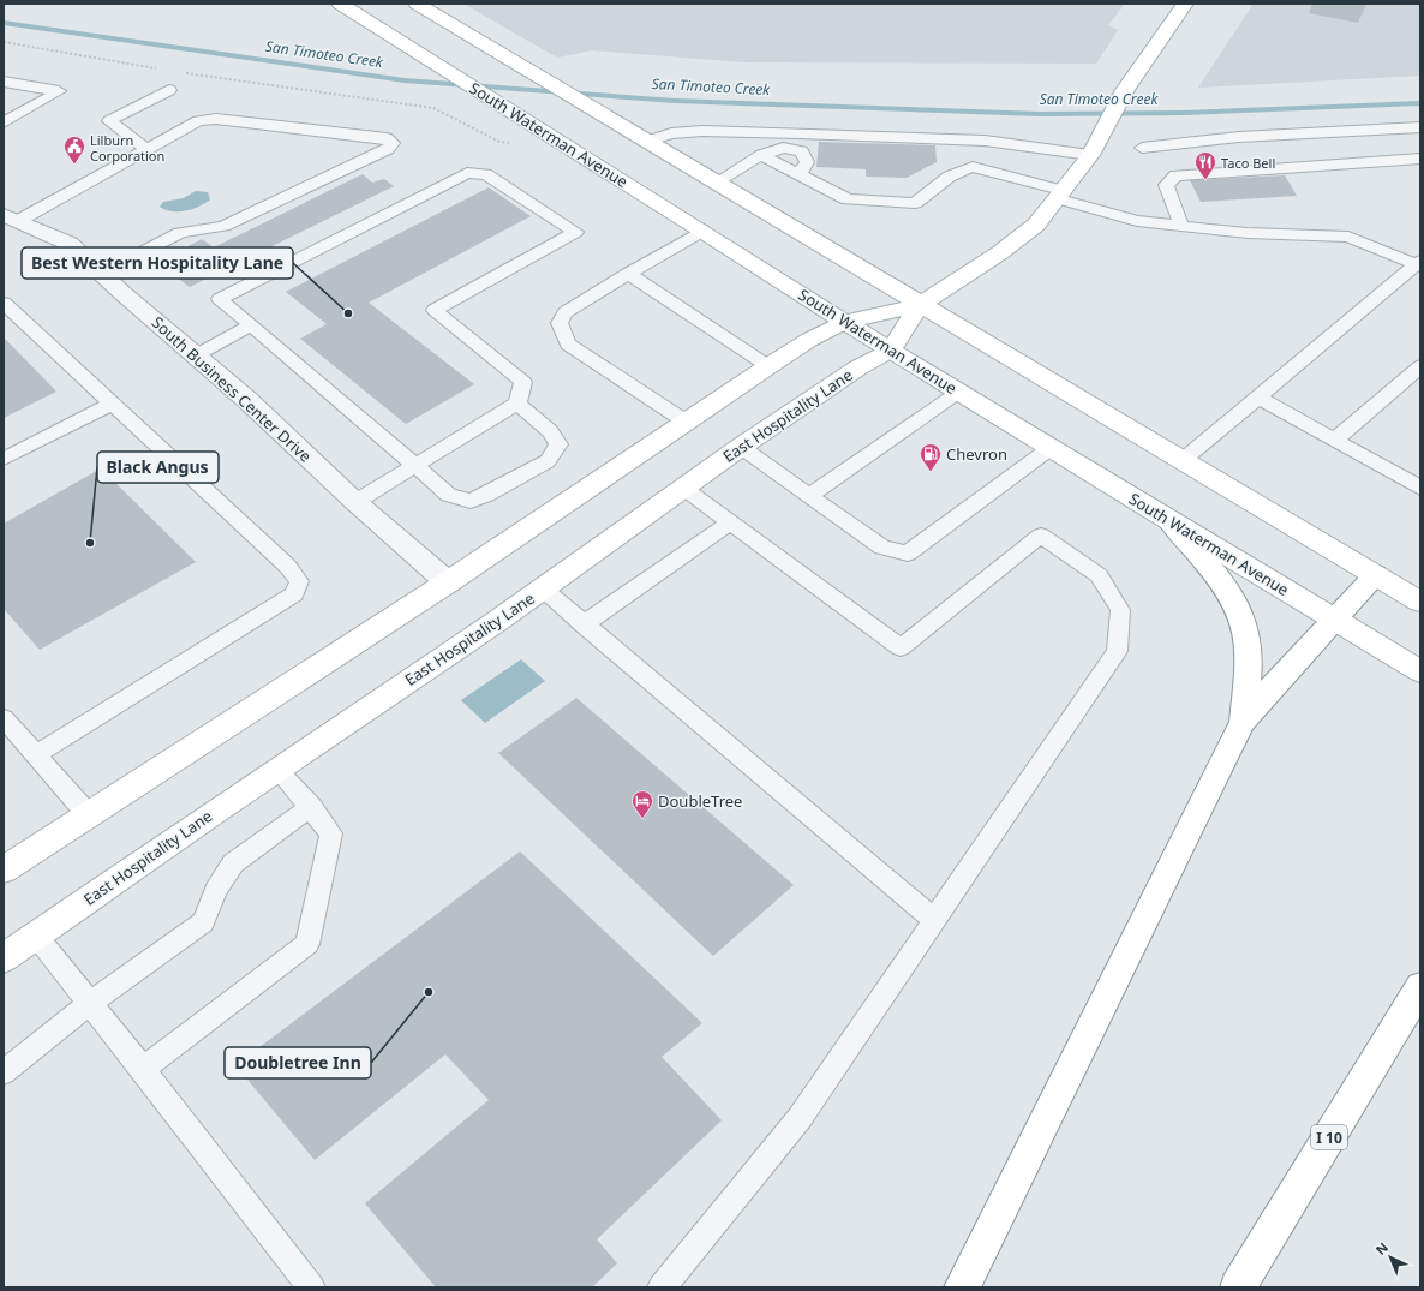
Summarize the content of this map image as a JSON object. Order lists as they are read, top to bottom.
{
  "streets": {
    "main road": ["South Waterman Avenue", "East Hospitality Lane", "I 10"],
    "street": ["South Business Center Drive"]
  },
  "crossings": [
    ["South Waterman Avenue", "East Hospitality Lane"],
    ["South Business Center Drive", "East Hospitality Lane"]
  ],
  "water": ["San Timoteo Creek"],
  "places": {
    "public building": ["Lilburn Corporation"],
    "restaurant": ["Taco Bell"],
    "other": ["Best Western Hospitality Lane", "Black Angus", "Doubletree Inn"],
    "fuel station": ["Chevron"],
    "hotel": ["DoubleTree"]
  },
  "north": "top left"
}
